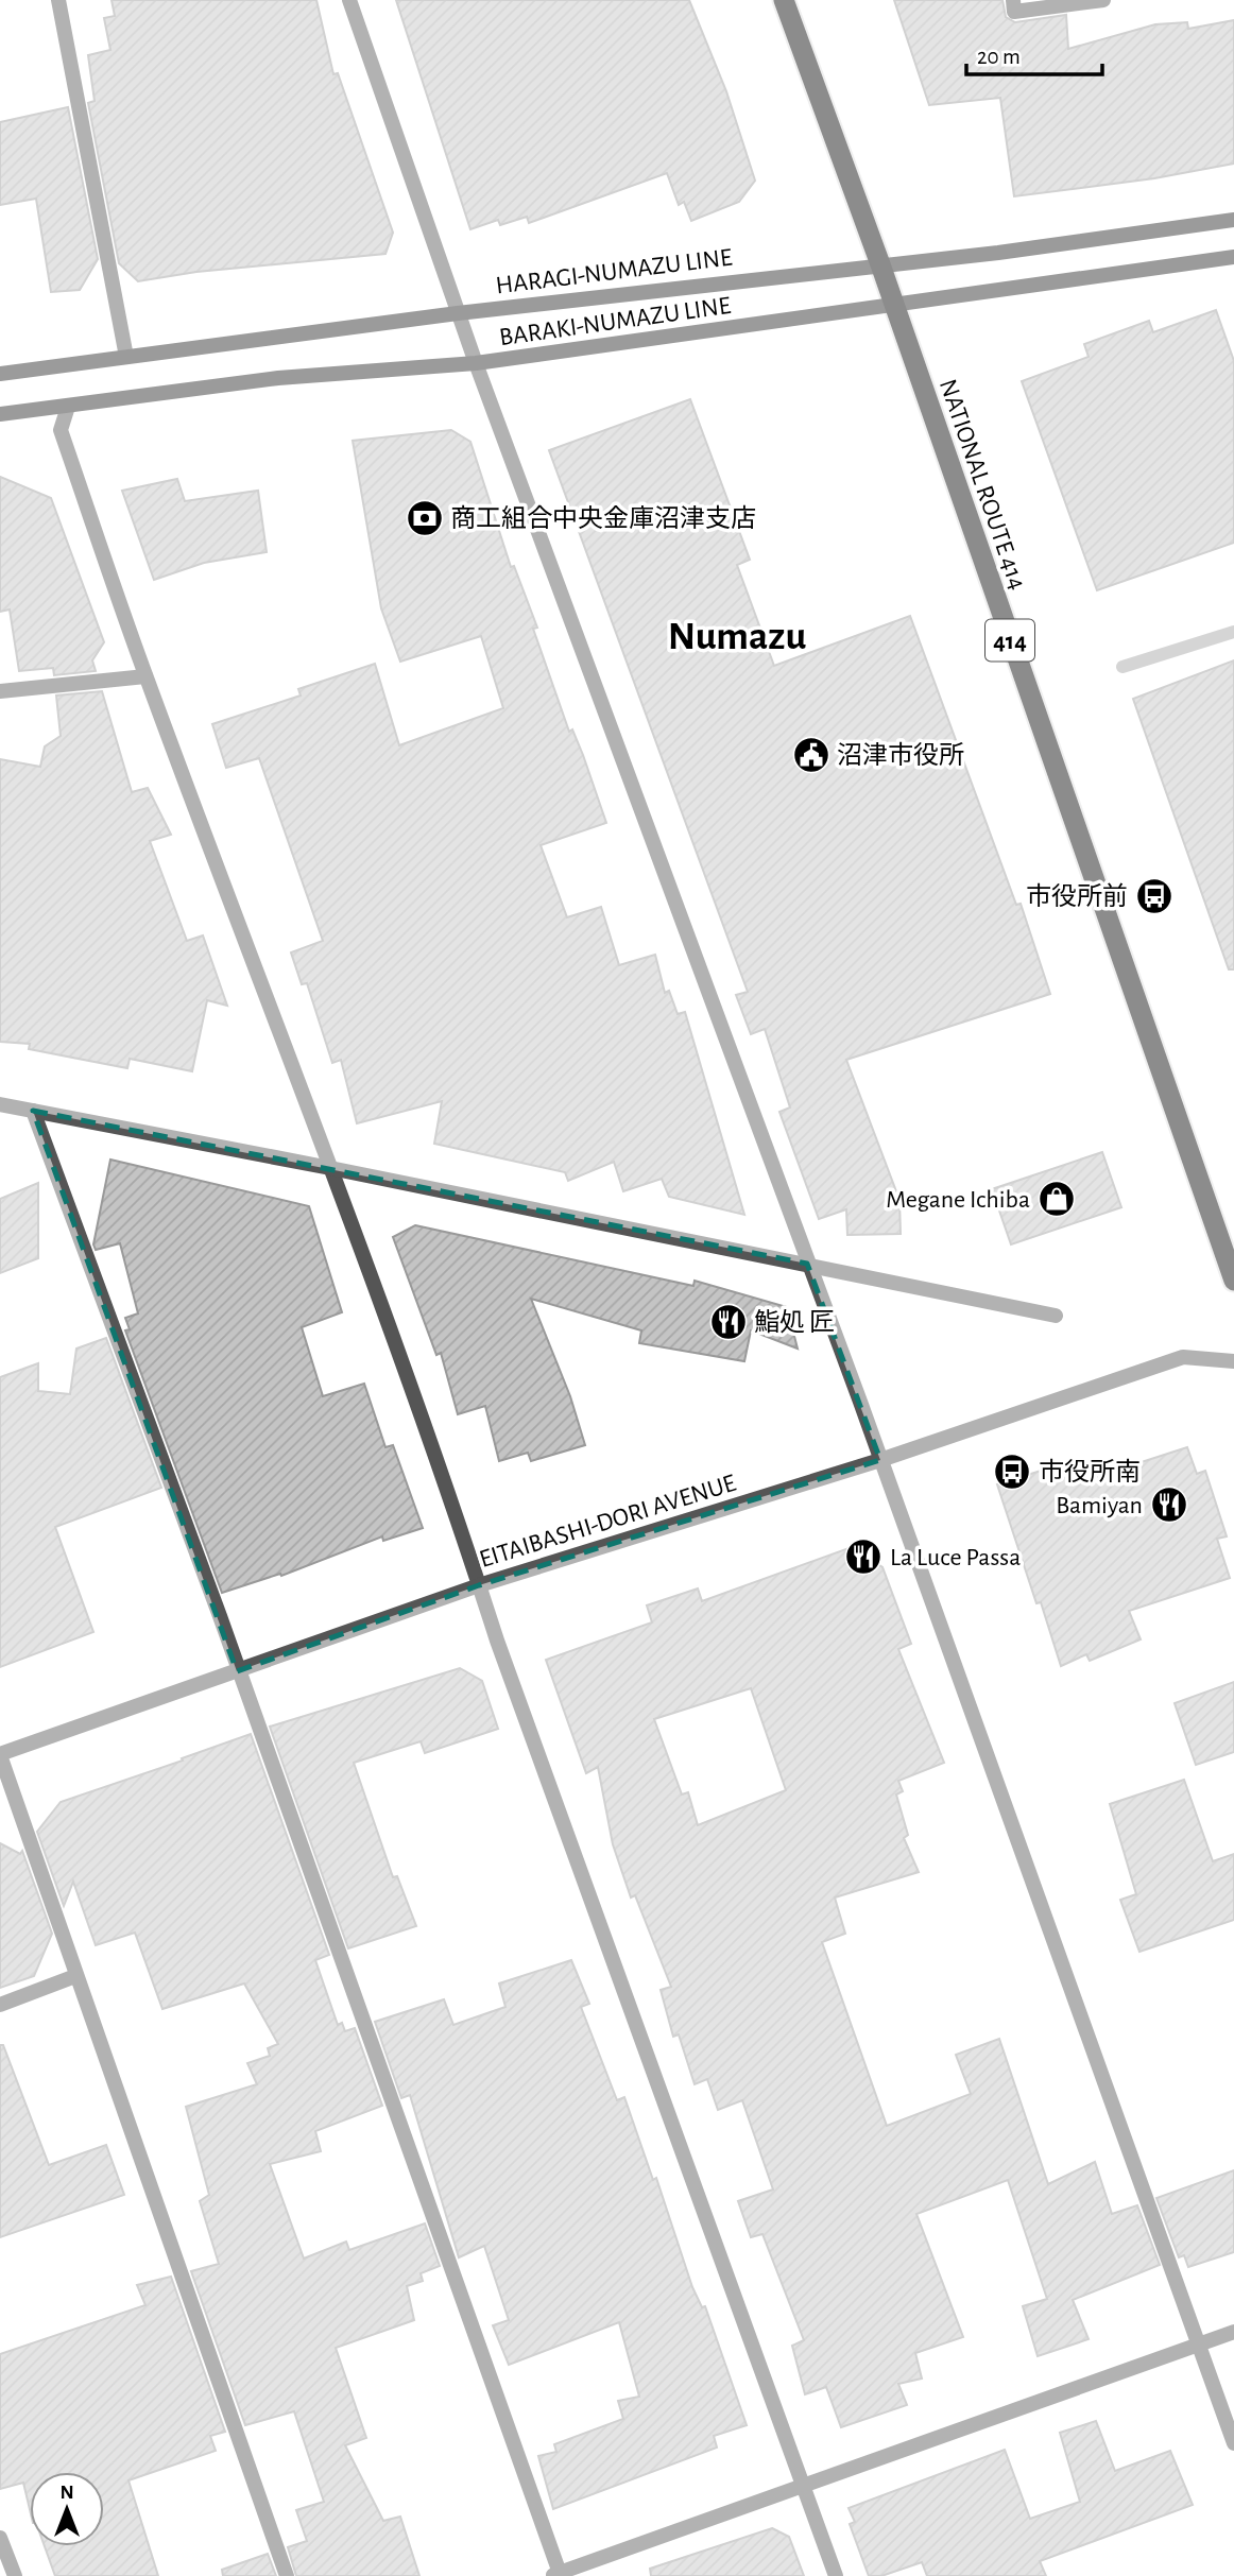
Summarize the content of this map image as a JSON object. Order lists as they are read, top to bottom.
{
  "streets": {
    "highway": ["NATIONAL ROUTE 414", "414"],
    "main road": ["HARAGI-NUMAZU LINE", "BARAKI-NUMAZU LINE"],
    "street": ["EITAIBASHI-DORI AVENUE"]
  },
  "crossings": [
    ["HARAGI-NUMAZU LINE", "NATIONAL ROUTE 414"],
    ["BARAKI-NUMAZU LINE", "NATIONAL ROUTE 414"]
  ],
  "districts": ["Numazu"],
  "places": {
    "bank": ["商工組合中央金庫沼津支店"],
    "public building": ["沼津市役所"],
    "bus stop": ["市役所前", "市役所南"],
    "shop": ["Megane Ichiba"],
    "restaurant": ["鮨処 匠", "Bamiyan", "La Luce Passa"]
  },
  "scale_bar": "20 m",
  "north": "top"
}
